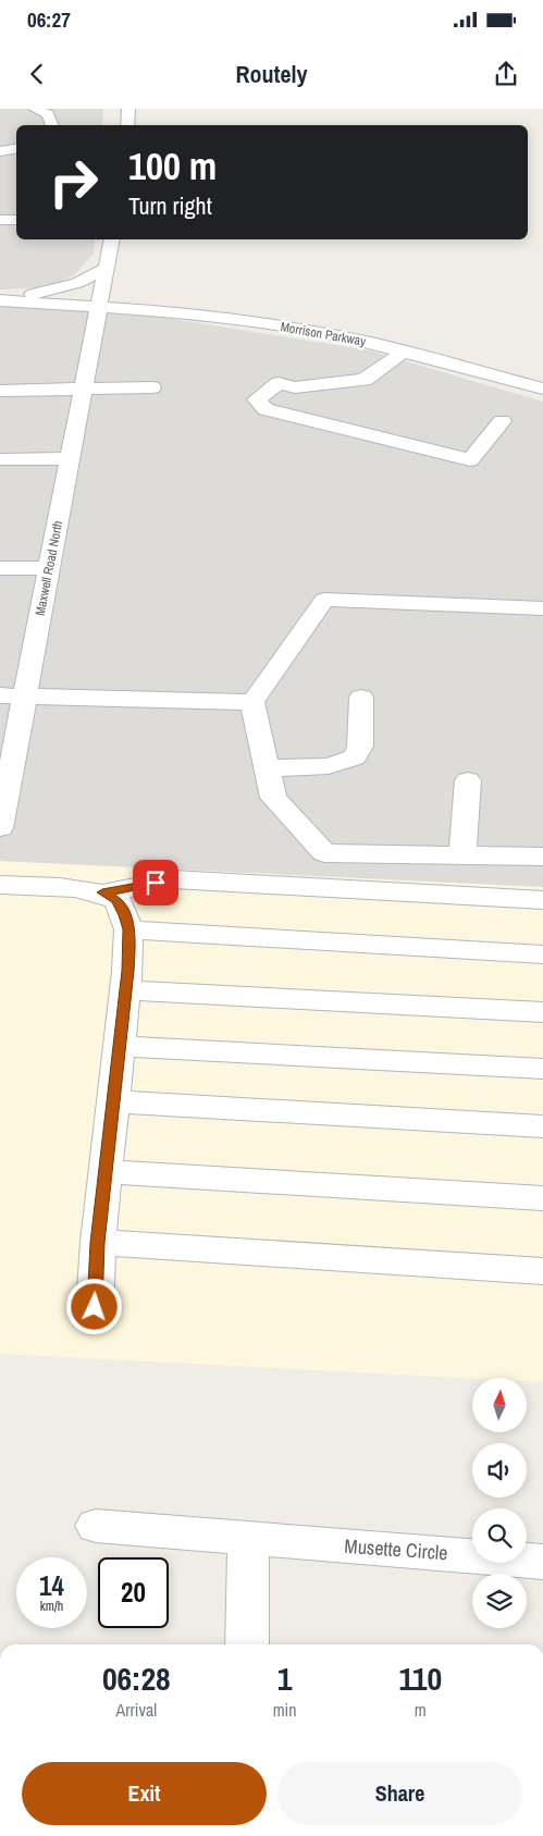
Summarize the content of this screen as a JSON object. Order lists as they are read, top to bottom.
{
  "streets": {
    "street": ["Morrison Parkway", "Maxwell Road North", "Musette Circle"]
  },
  "crossings": [
    ["Morrison Parkway", "Maxwell Road North"]
  ],
  "north": "top",
  "page": {
    "status": "06:27",
    "header": "Routely",
    "turn": ["100 m", "Turn right"],
    "speed": "14 km/h",
    "limit": "20",
    "eta": [
      "06:28",
      "Arrival",
      "1",
      "min",
      "110",
      "m"
    ],
    "buttons": ["Exit", "Share"]
  }
}
